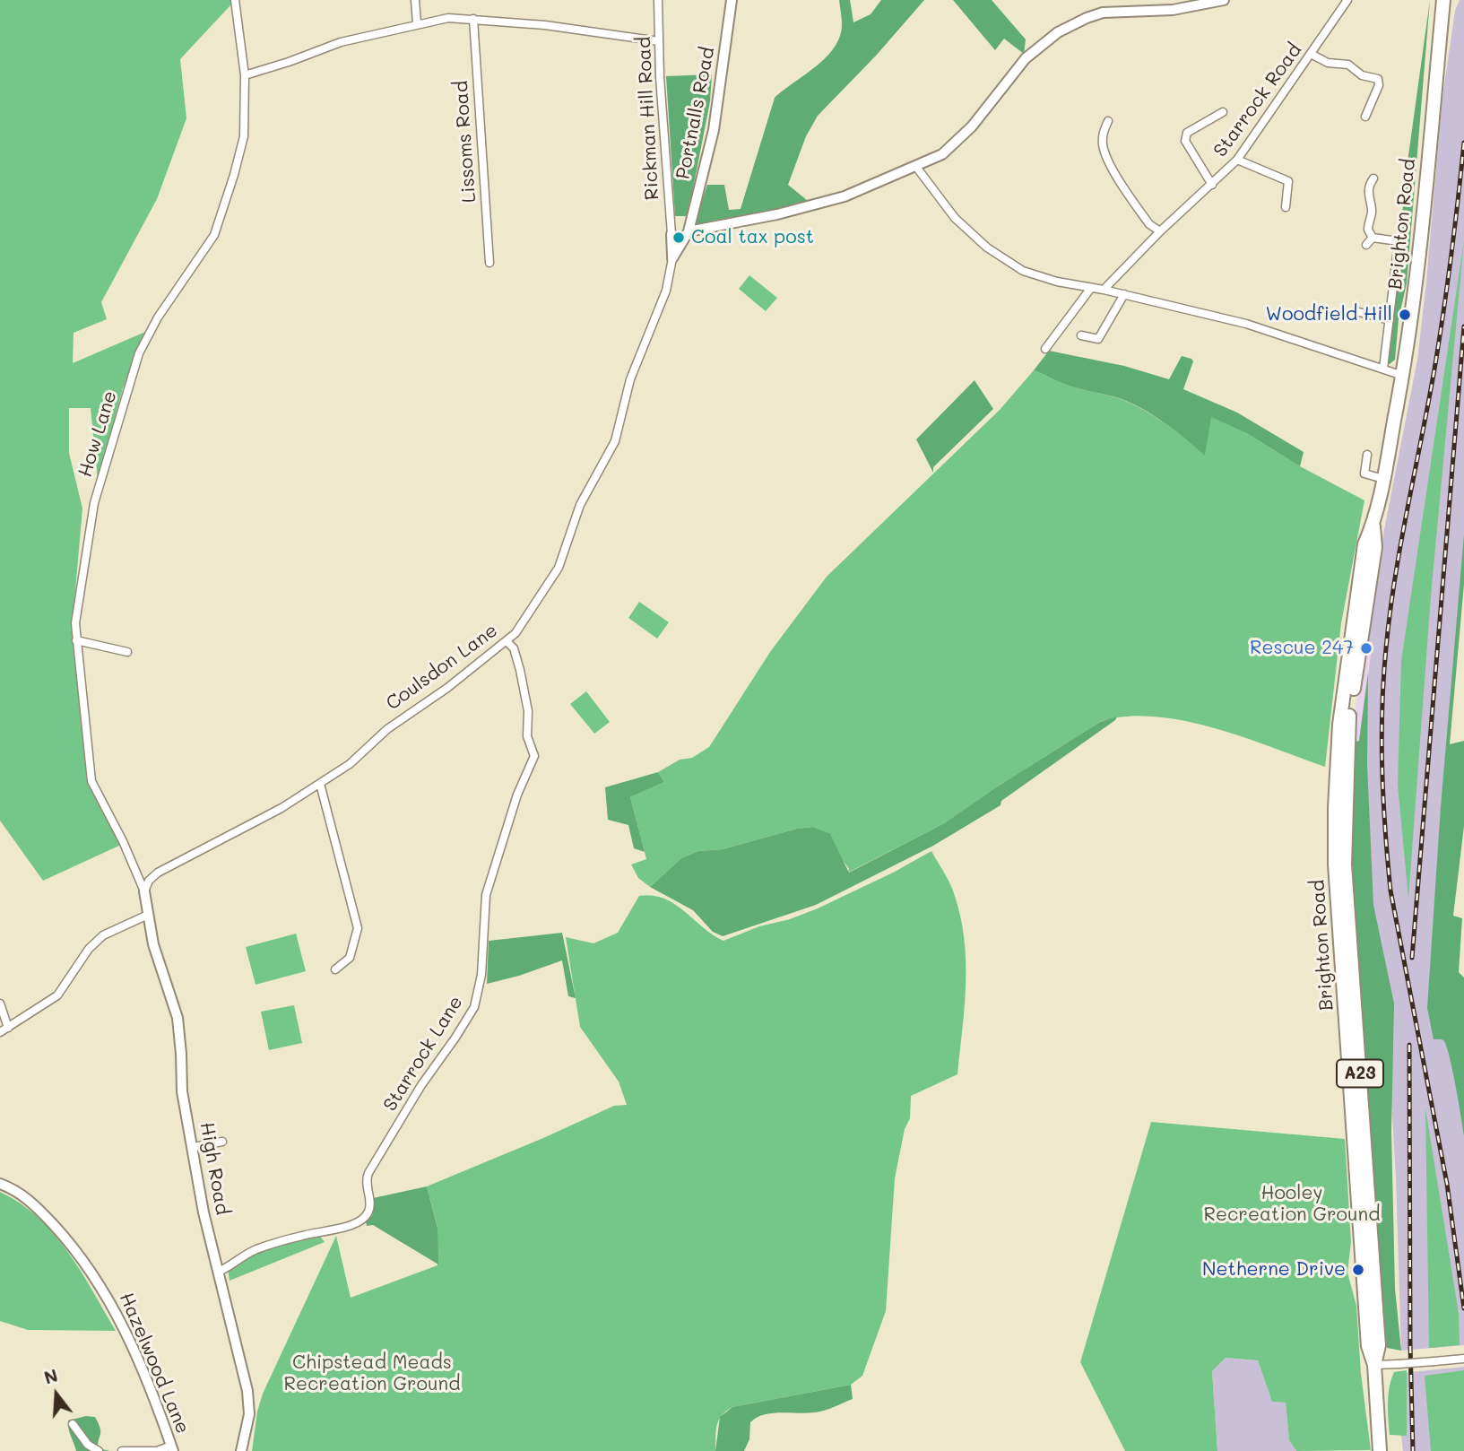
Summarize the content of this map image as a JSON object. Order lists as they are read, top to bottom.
{
  "streets": {
    "highway": ["Brighton Road", "A23"],
    "street": [
      "Starrock Road",
      "Portnalls Road",
      "Rickman Hill Road",
      "Lissoms Road",
      "How Lane",
      "Coulsdon Lane",
      "Starrock Lane",
      "High Road",
      "Hazelwood Lane"
    ]
  },
  "crossings": [
    ["Portnalls Road", "Coulsdon Lane"],
    ["Rickman Hill Road", "Coulsdon Lane"],
    ["How Lane", "Coulsdon Lane"],
    ["How Lane", "High Road"],
    ["Coulsdon Lane", "Starrock Lane"],
    ["Coulsdon Lane", "High Road"],
    ["Starrock Lane", "High Road"]
  ],
  "parks": ["Hooley Recreation Ground", "Chipstead Meads Recreation Ground"],
  "places": [
    "Coal tax post",
    "Woodfield Hill",
    "Rescue 247",
    "Netherne Drive"
  ],
  "north": "top"
}
